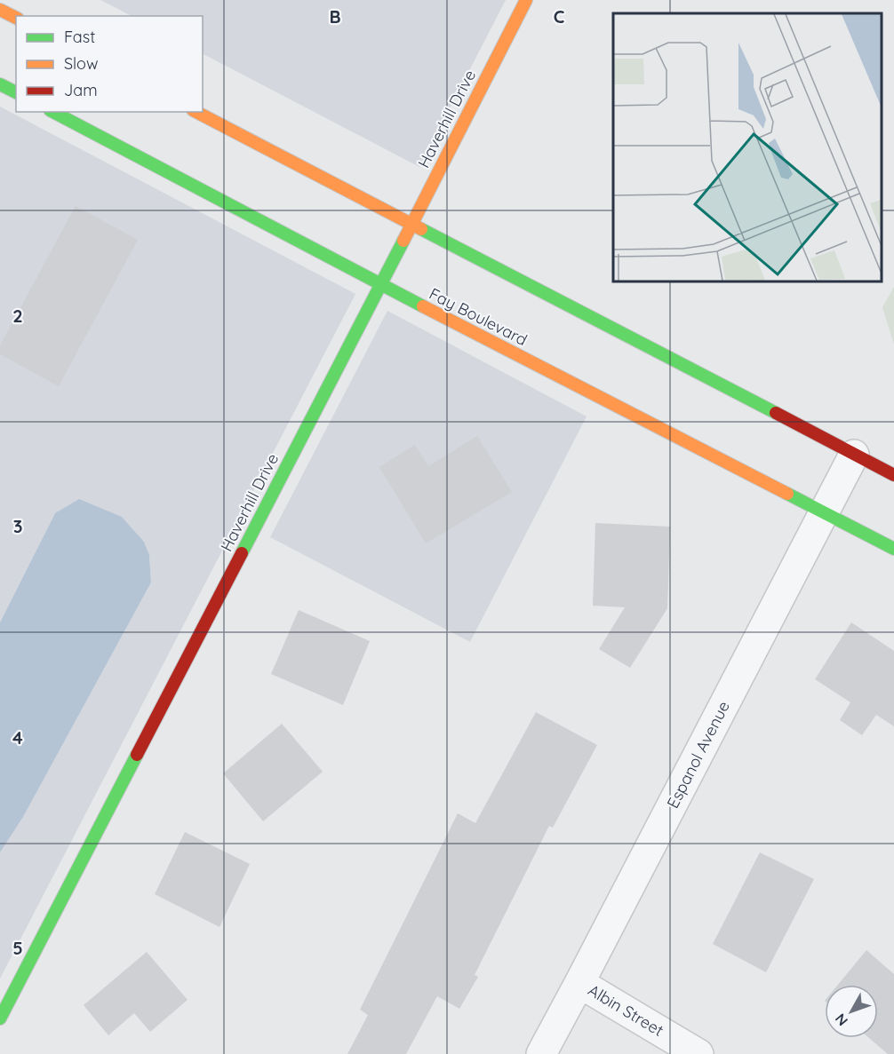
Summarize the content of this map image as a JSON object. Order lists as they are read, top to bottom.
{
  "streets": {
    "main road": ["Haverhill Drive", "Fay Boulevard"],
    "street": ["Espanol Avenue", "Albin Street"]
  },
  "crossings": [
    ["Haverhill Drive", "Fay Boulevard"],
    ["Fay Boulevard", "Espanol Avenue"],
    ["Espanol Avenue", "Albin Street"]
  ],
  "legend": ["Fast", "Slow", "Jam"],
  "north": "bottom left",
  "grid": {
    "columns": ["B", "C"],
    "rows": [
      "2",
      "3",
      "4",
      "5"
    ]
  }
}
